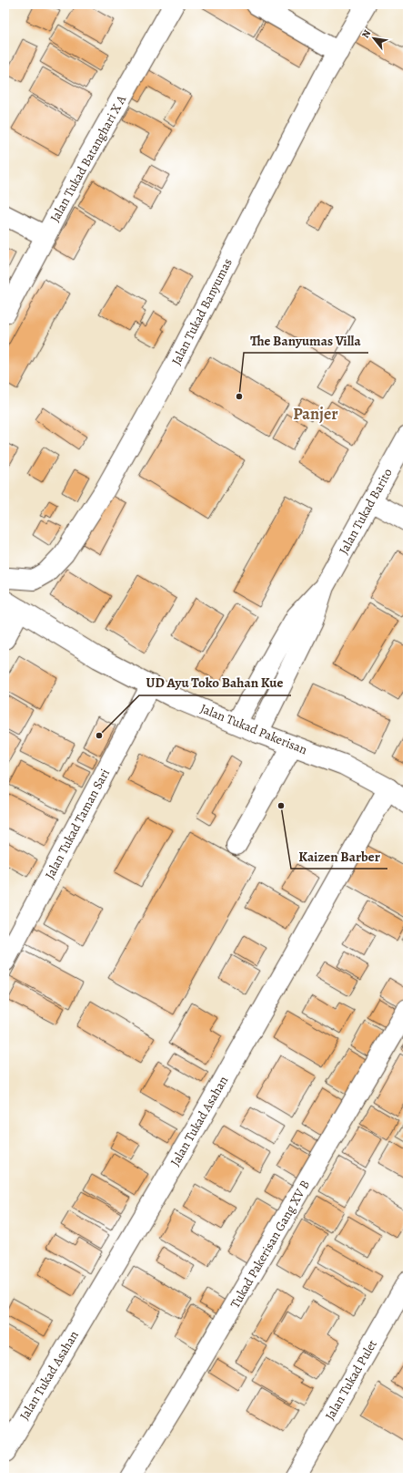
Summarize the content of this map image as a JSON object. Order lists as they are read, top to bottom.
{
  "streets": {
    "street": [
      "Jalan Tukad Batanghari X A",
      "Jalan Tukad Banyumas",
      "Jalan Tukad Barito",
      "Jalan Tukad Pakerisan",
      "Jalan Tukad Taman Sari",
      "Jalan Tukad Asahan",
      "Tukad Pakerisan Gang XV B",
      "Jalan Tukad Pulet"
    ]
  },
  "crossings": [
    ["Jalan Tukad Barito", "Jalan Tukad Pakerisan"],
    ["Jalan Tukad Pakerisan", "Jalan Tukad Taman Sari"],
    ["Jalan Tukad Pakerisan", "Jalan Tukad Asahan"]
  ],
  "districts": ["Panjer"],
  "places": ["The Banyumas Villa", "UD Ayu Toko Bahan Kue", "Kaizen Barber"],
  "north": "top left"
}
